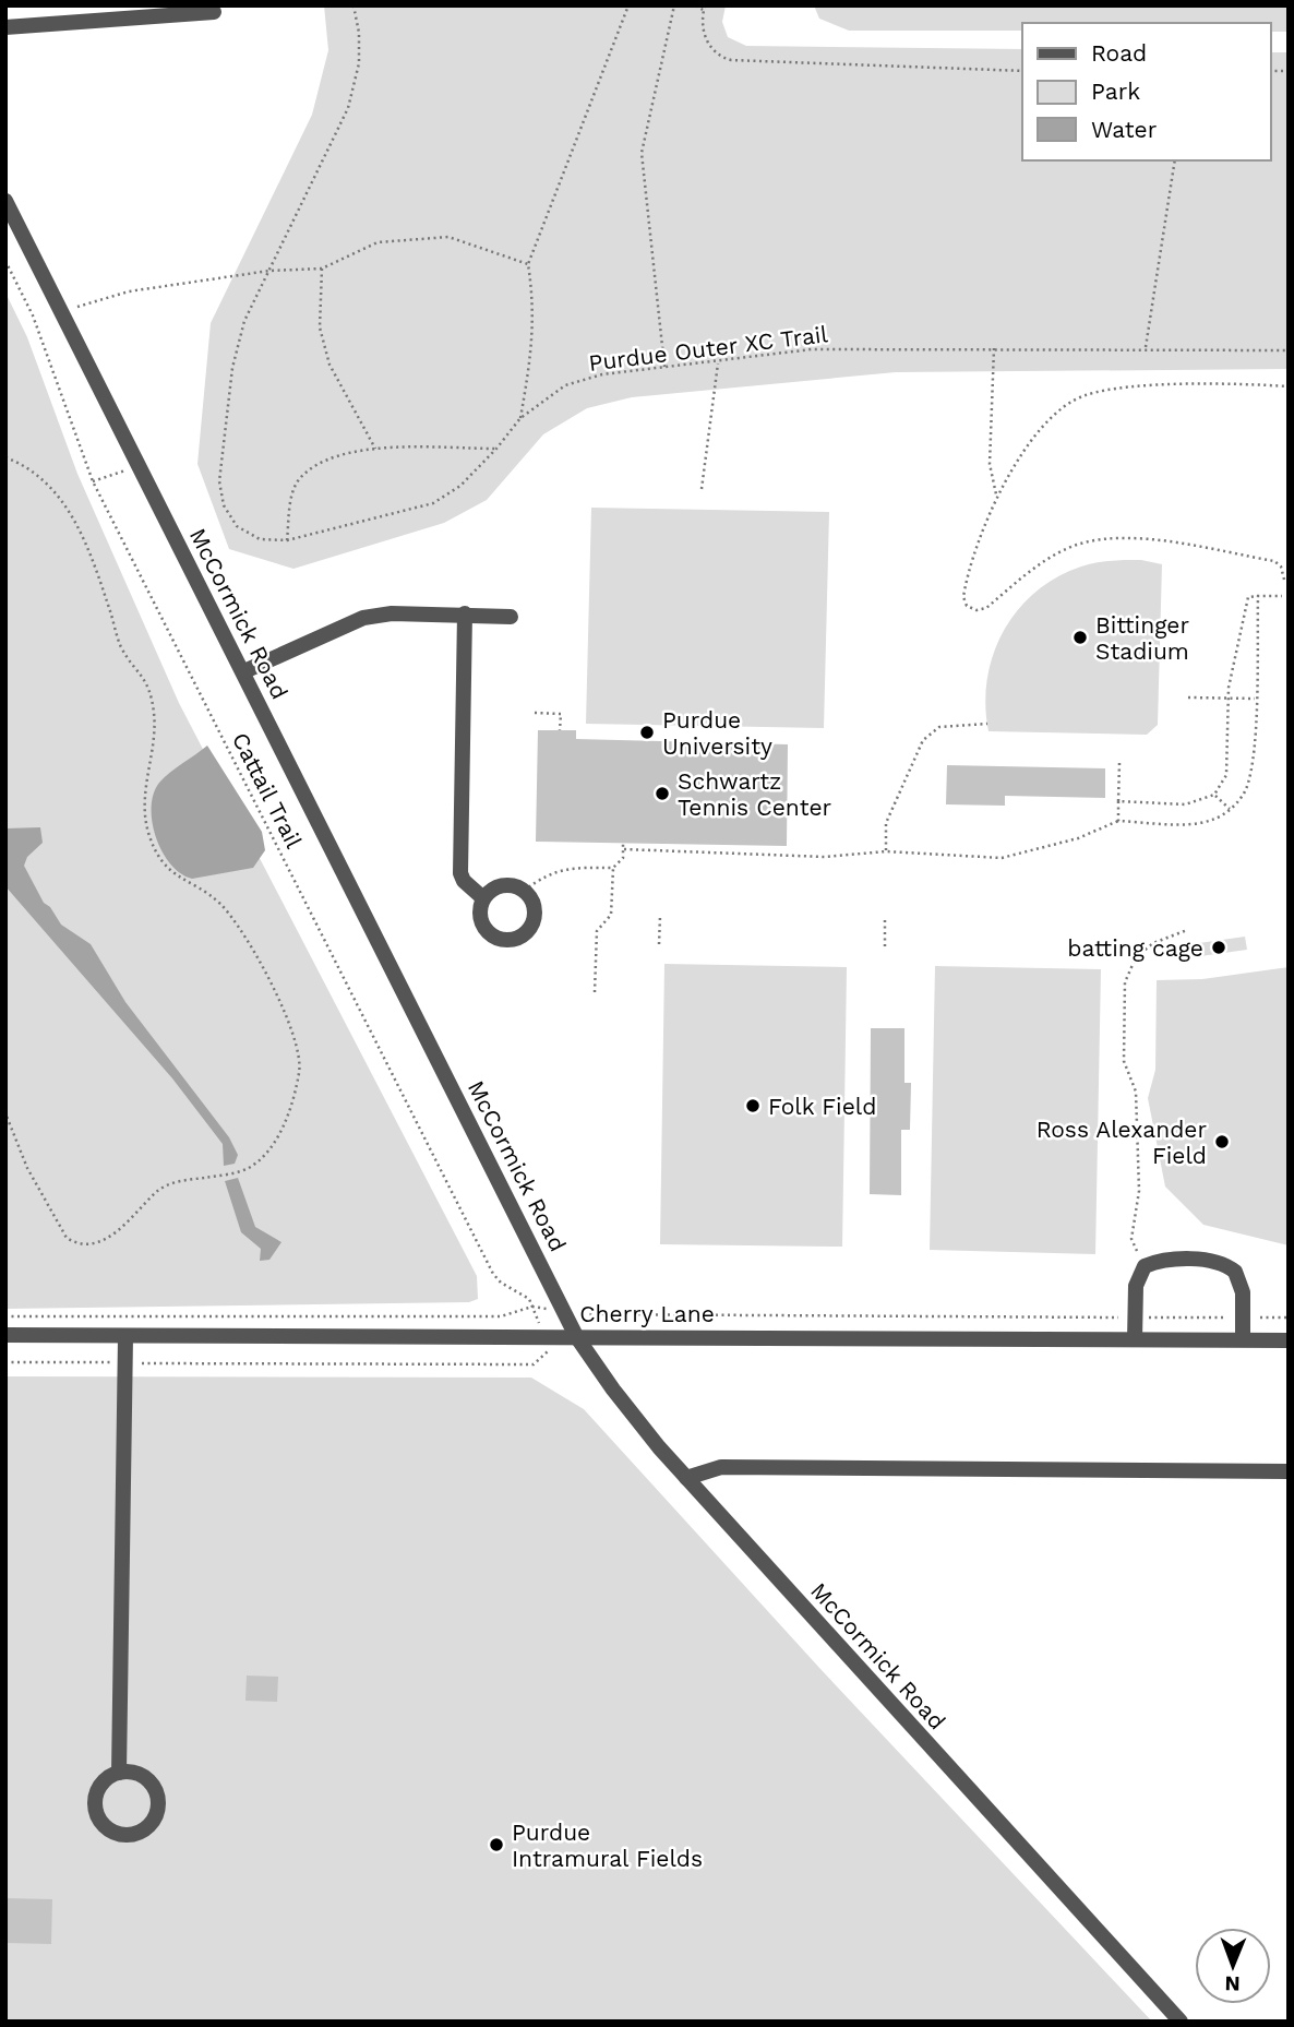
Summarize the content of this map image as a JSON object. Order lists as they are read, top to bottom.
{
  "streets": {
    "street": ["McCormick Road", "Cherry Lane"],
    "path": ["Purdue Outer XC Trail", "Cattail Trail"]
  },
  "crossings": [
    ["McCormick Road", "Cherry Lane"]
  ],
  "places": [
    "Bittinger Stadium",
    "Purdue University",
    "Schwartz Tennis Center",
    "batting cage",
    "Folk Field",
    "Ross Alexander Field",
    "Purdue Intramural Fields"
  ],
  "legend": ["Road", "Park", "Water"],
  "north": "bottom"
}
